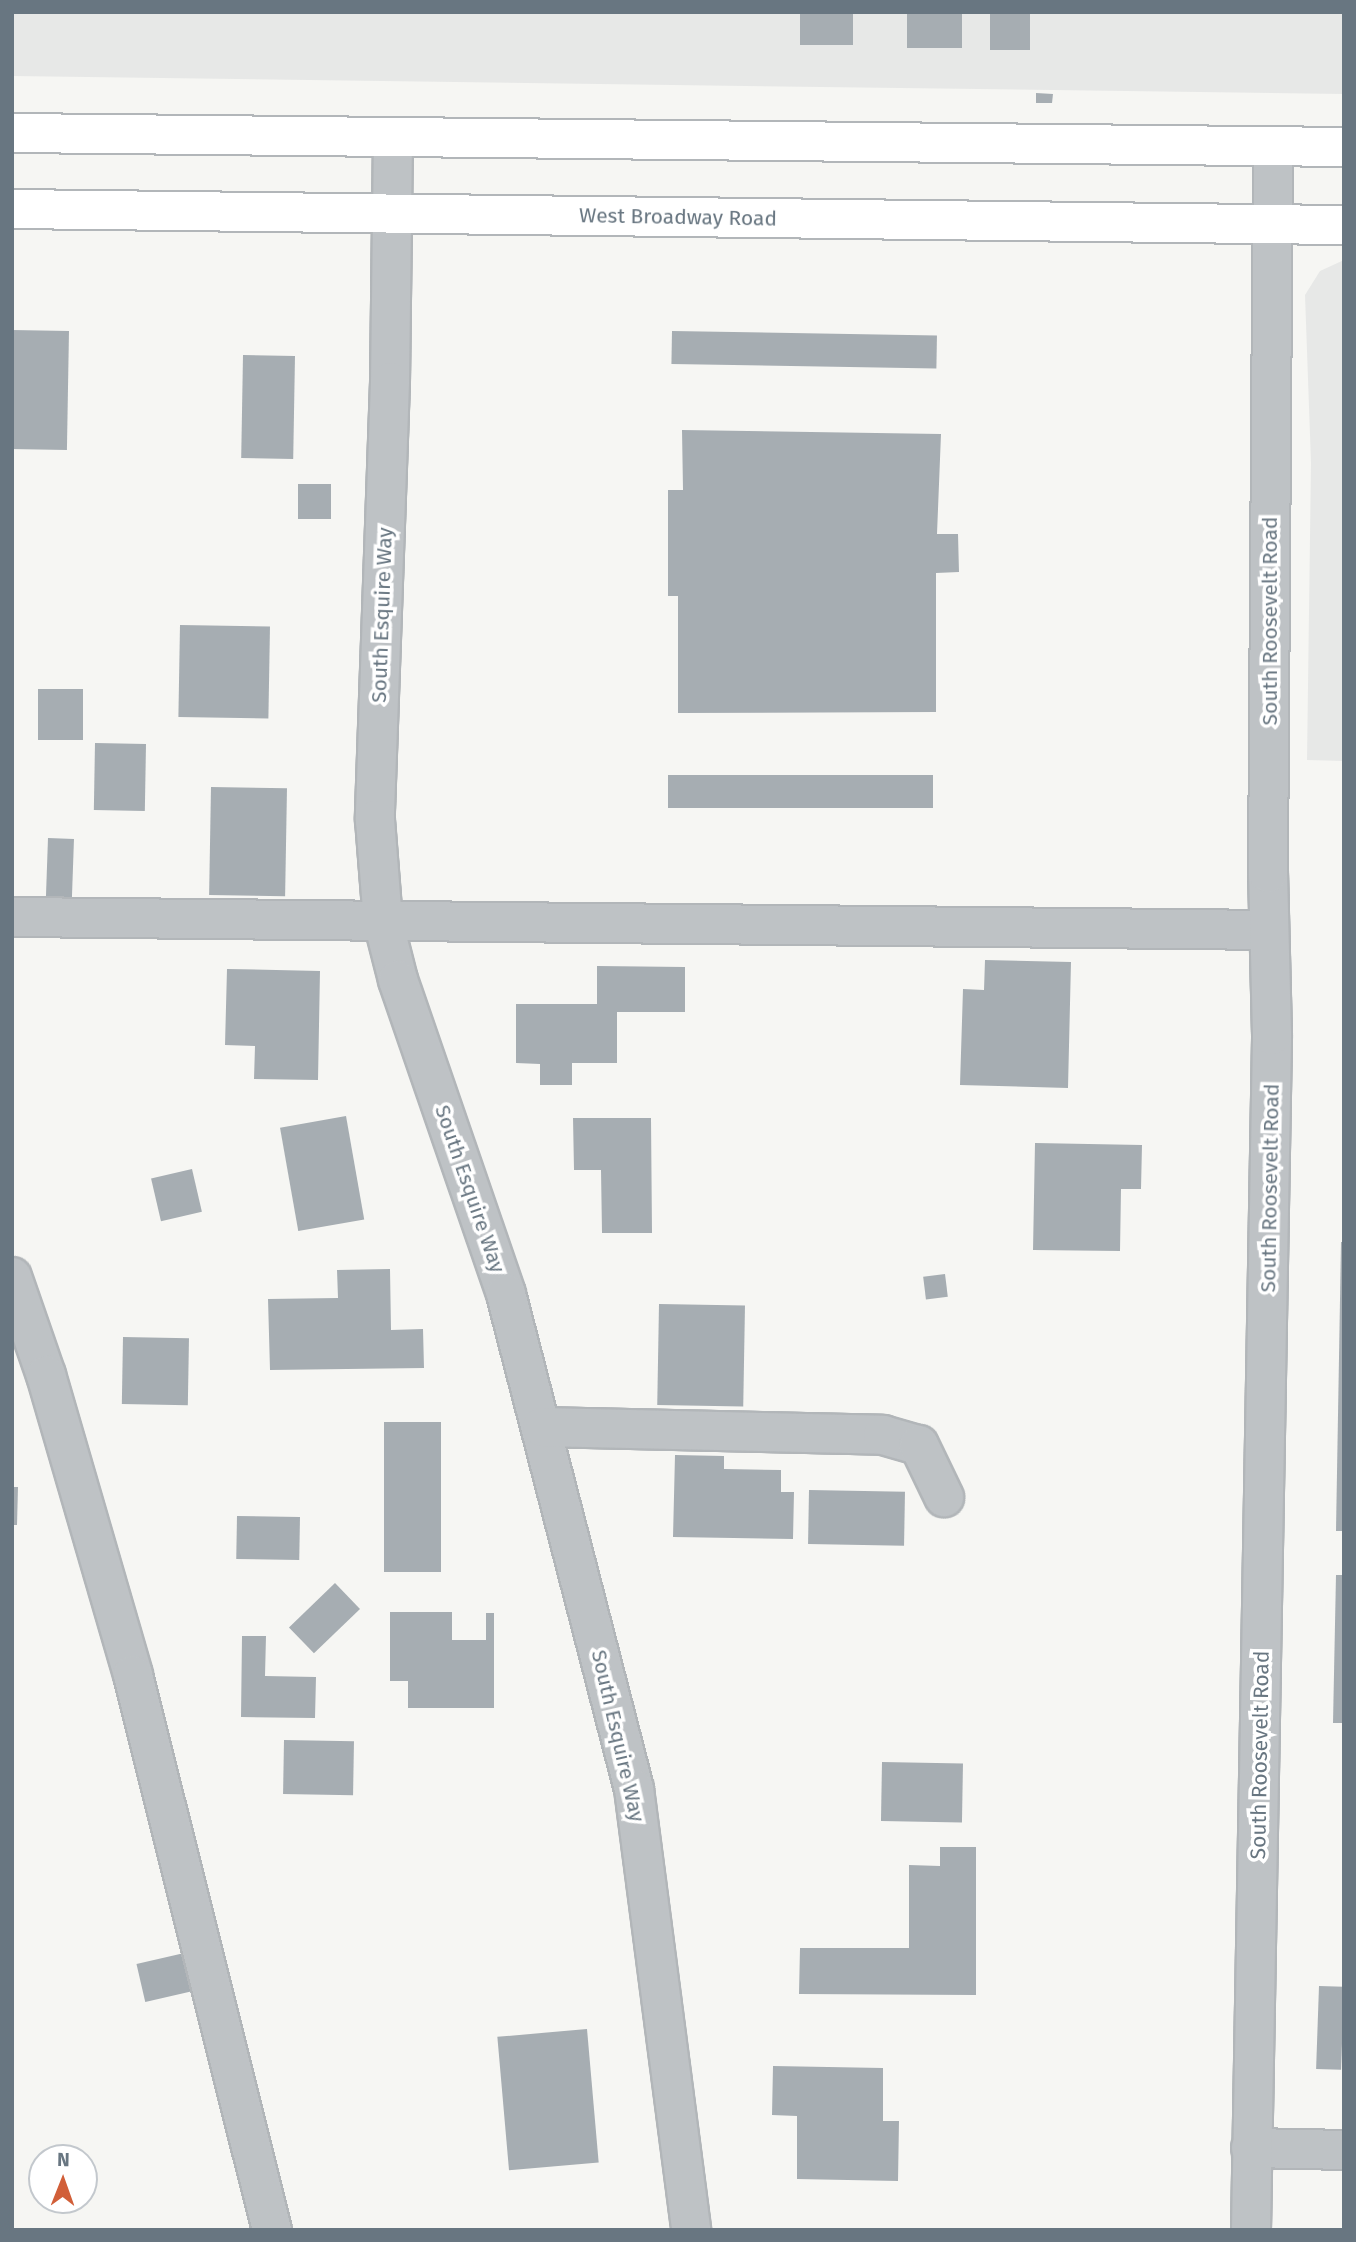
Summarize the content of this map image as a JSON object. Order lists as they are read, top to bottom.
{
  "streets": {
    "main road": ["West Broadway Road"],
    "street": ["South Esquire Way", "South Roosevelt Road"]
  },
  "crossings": [
    ["West Broadway Road", "South Esquire Way"],
    ["West Broadway Road", "South Roosevelt Road"]
  ],
  "north": "top"
}
